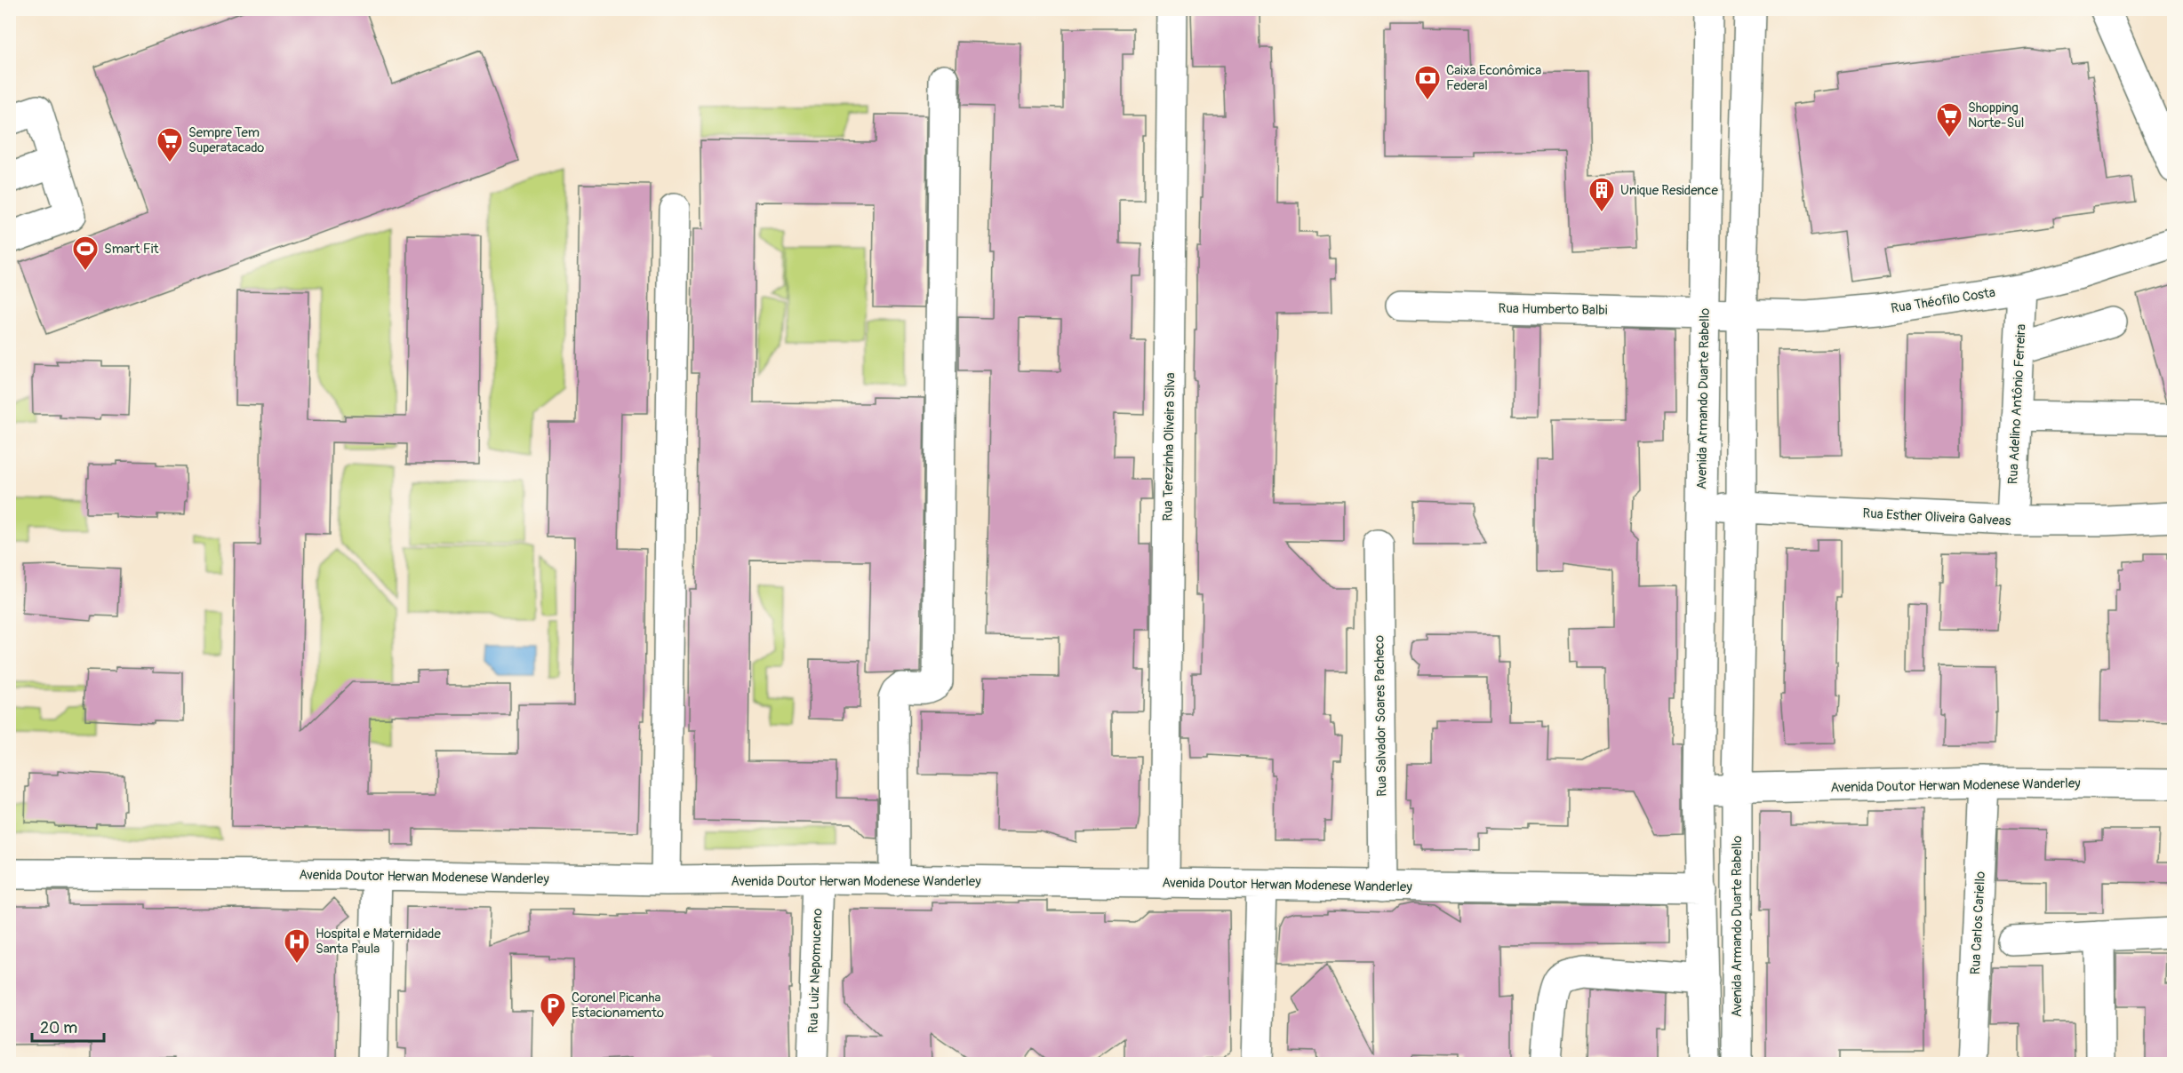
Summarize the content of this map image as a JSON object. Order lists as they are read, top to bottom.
{
  "streets": {
    "street": [
      "Rua Théofilo Costa",
      "Rua Humberto Balbi",
      "Avenida Armando Duarte Rabello",
      "Rua Adelino Antônio Ferreira",
      "Rua Terezinha Oliveira Silva",
      "Rua Esther Oliveira Galveas",
      "Rua Salvador Soares Pacheco",
      "Avenida Doutor Herwan Modenese Wanderley",
      "Rua Carlos Cariello",
      "Rua Luiz Nepomuceno"
    ]
  },
  "crossings": [
    ["Rua Théofilo Costa", "Rua Humberto Balbi"],
    ["Rua Théofilo Costa", "Avenida Armando Duarte Rabello"],
    ["Rua Théofilo Costa", "Rua Adelino Antônio Ferreira"],
    ["Rua Humberto Balbi", "Avenida Armando Duarte Rabello"],
    ["Avenida Armando Duarte Rabello", "Rua Esther Oliveira Galveas"],
    ["Avenida Armando Duarte Rabello", "Avenida Doutor Herwan Modenese Wanderley"],
    ["Rua Adelino Antônio Ferreira", "Rua Esther Oliveira Galveas"],
    ["Rua Terezinha Oliveira Silva", "Avenida Doutor Herwan Modenese Wanderley"],
    ["Rua Salvador Soares Pacheco", "Avenida Doutor Herwan Modenese Wanderley"],
    ["Avenida Doutor Herwan Modenese Wanderley", "Rua Carlos Cariello"],
    ["Avenida Doutor Herwan Modenese Wanderley", "Rua Luiz Nepomuceno"]
  ],
  "places": {
    "bank": ["Caixa Econômica Federal"],
    "supermarket": ["Shopping Norte-Sul", "Sempre Tem Superatacado"],
    "building": ["Unique Residence"],
    "sports": ["Smart Fit"],
    "hospital": ["Hospital e Maternidade Santa Paula"],
    "parking": ["Coronel Picanha Estacionamento"]
  },
  "scale_bar": "20 m"
}
